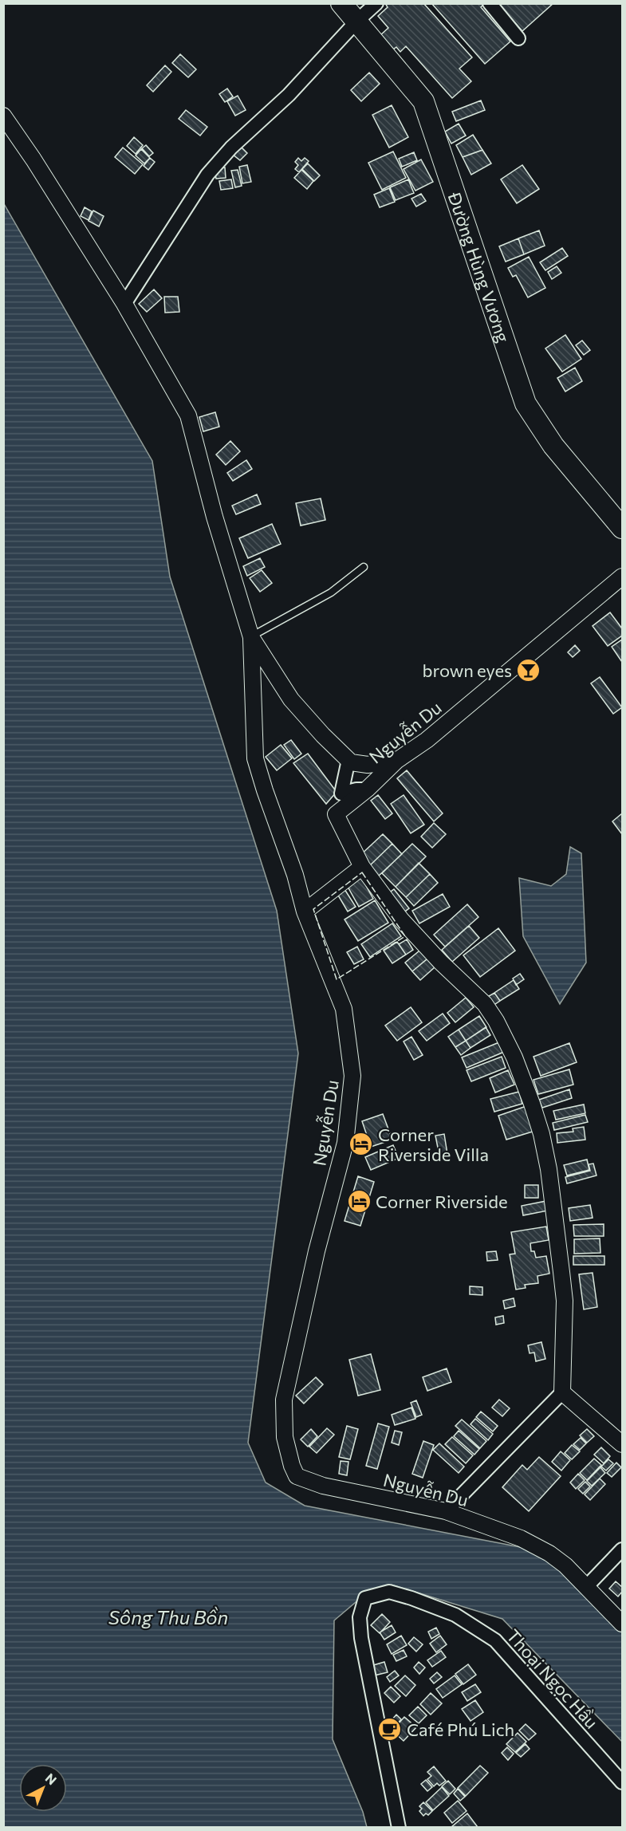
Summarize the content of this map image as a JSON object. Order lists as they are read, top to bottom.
{
  "streets": {
    "main road": ["Đường Hùng Vương"],
    "street": ["Nguyễn Du", "Thoại Ngọc Hầu"]
  },
  "water": ["Sông Thu Bồn"],
  "places": {
    "bar": ["brown eyes"],
    "hotel": ["Corner Riverside Villa", "Corner Riverside"],
    "cafe": ["Café Phú Lich"]
  },
  "north": "top right"
}
